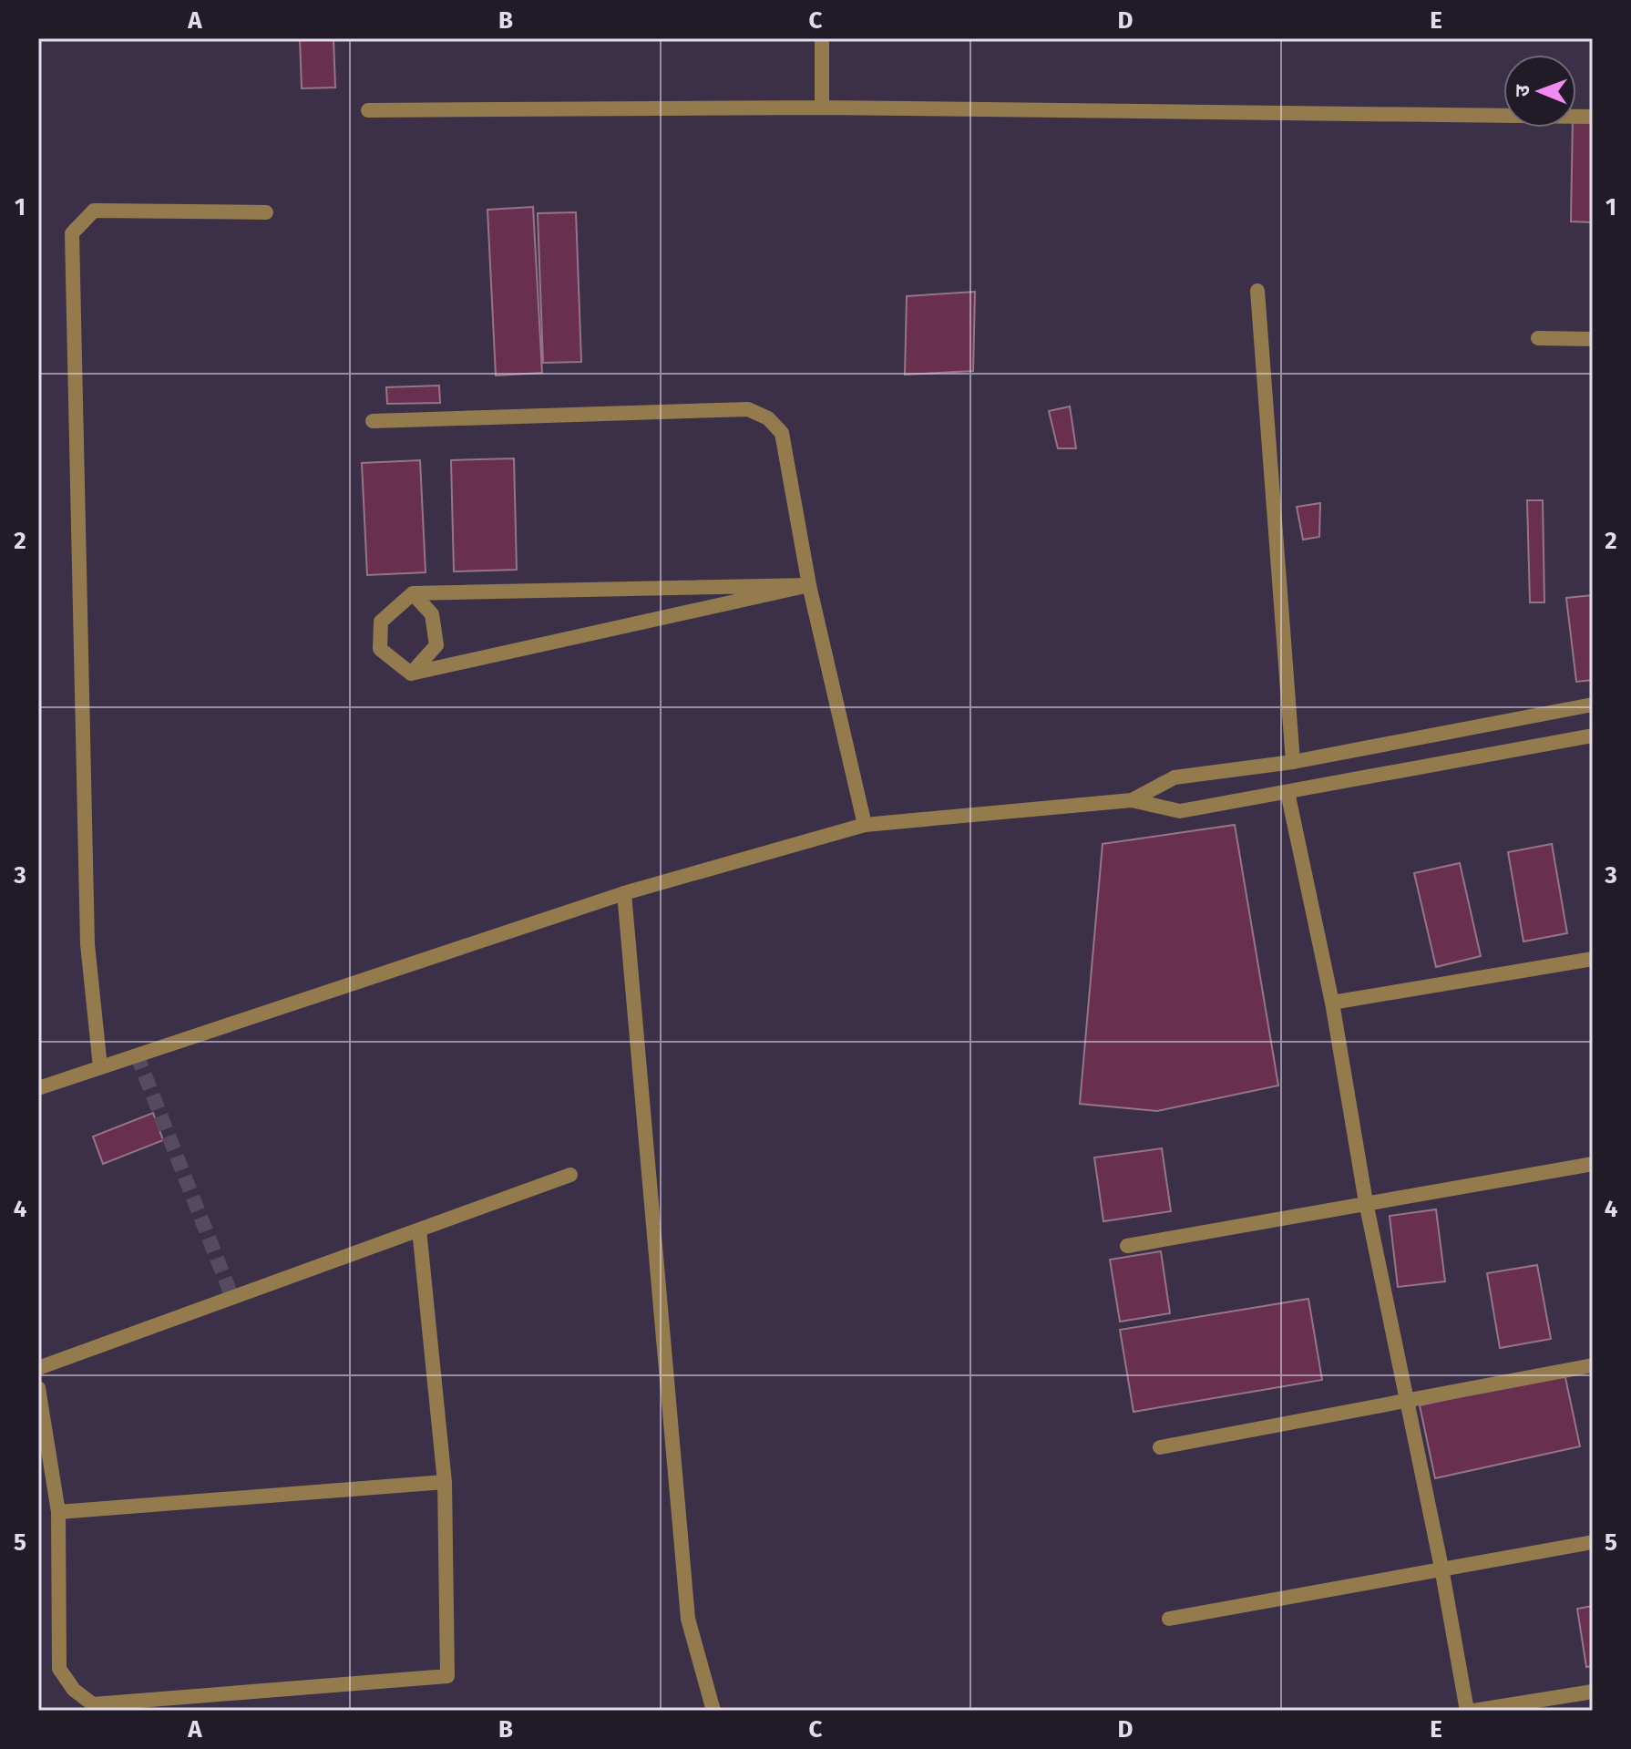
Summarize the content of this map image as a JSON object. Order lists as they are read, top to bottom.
{
  "north": "left",
  "grid": {
    "columns": [
      "A",
      "B",
      "C",
      "D",
      "E"
    ],
    "rows": [
      "1",
      "2",
      "3",
      "4",
      "5"
    ]
  }
}
